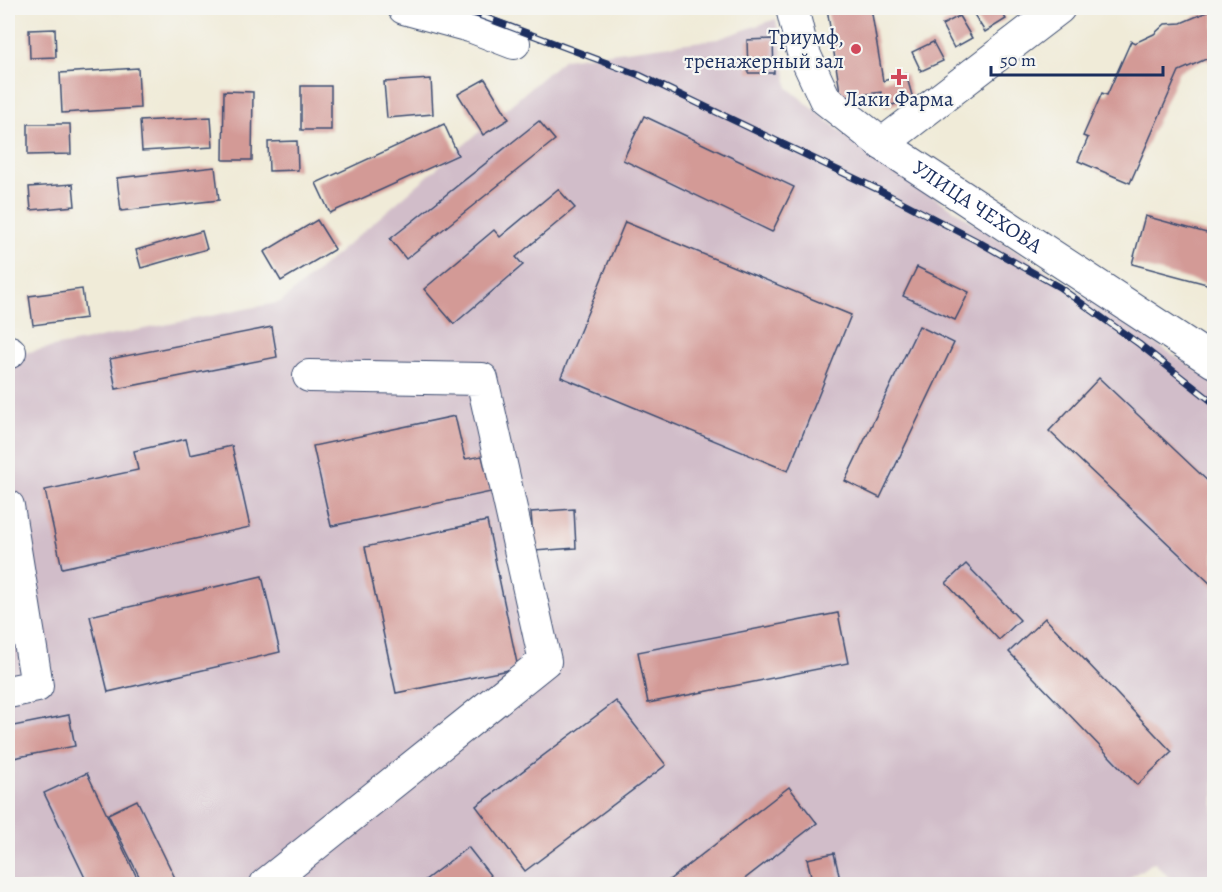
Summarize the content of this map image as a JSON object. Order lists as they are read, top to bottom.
{
  "streets": {
    "street": ["УЛИЦА ЧЕХОВА"]
  },
  "places": {
    "other": ["Триумф, тренажерный зал"],
    "health": ["Лаки Фарма"]
  },
  "scale_bar": "50 m"
}
